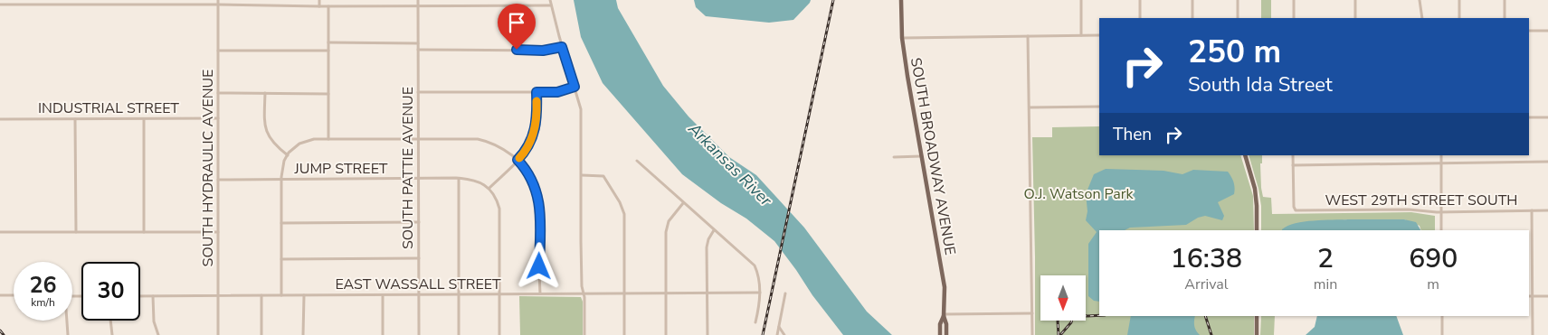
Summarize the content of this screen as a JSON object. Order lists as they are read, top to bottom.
{
  "streets": {
    "main road": ["SOUTH BROADWAY AVENUE"],
    "street": [
      "INDUSTRIAL STREET",
      "SOUTH HYDRAULIC AVENUE",
      "JUMP STREET",
      "SOUTH PATTIE AVENUE",
      "WEST 29TH STREET SOUTH",
      "EAST WASSALL STREET"
    ]
  },
  "crossings": [
    ["INDUSTRIAL STREET", "SOUTH HYDRAULIC AVENUE"],
    ["SOUTH HYDRAULIC AVENUE", "JUMP STREET"],
    ["SOUTH HYDRAULIC AVENUE", "EAST WASSALL STREET"],
    ["JUMP STREET", "SOUTH PATTIE AVENUE"],
    ["SOUTH PATTIE AVENUE", "EAST WASSALL STREET"]
  ],
  "water": ["Arkansas River"],
  "parks": ["O.J. Watson Park"],
  "north": "bottom",
  "page": {
    "turn": ["250 m", "South Ida Street"],
    "then": "Then",
    "eta": [
      "16:38",
      "Arrival",
      "2",
      "min",
      "690",
      "m"
    ],
    "speed": "26 km/h",
    "limit": "30"
  }
}
